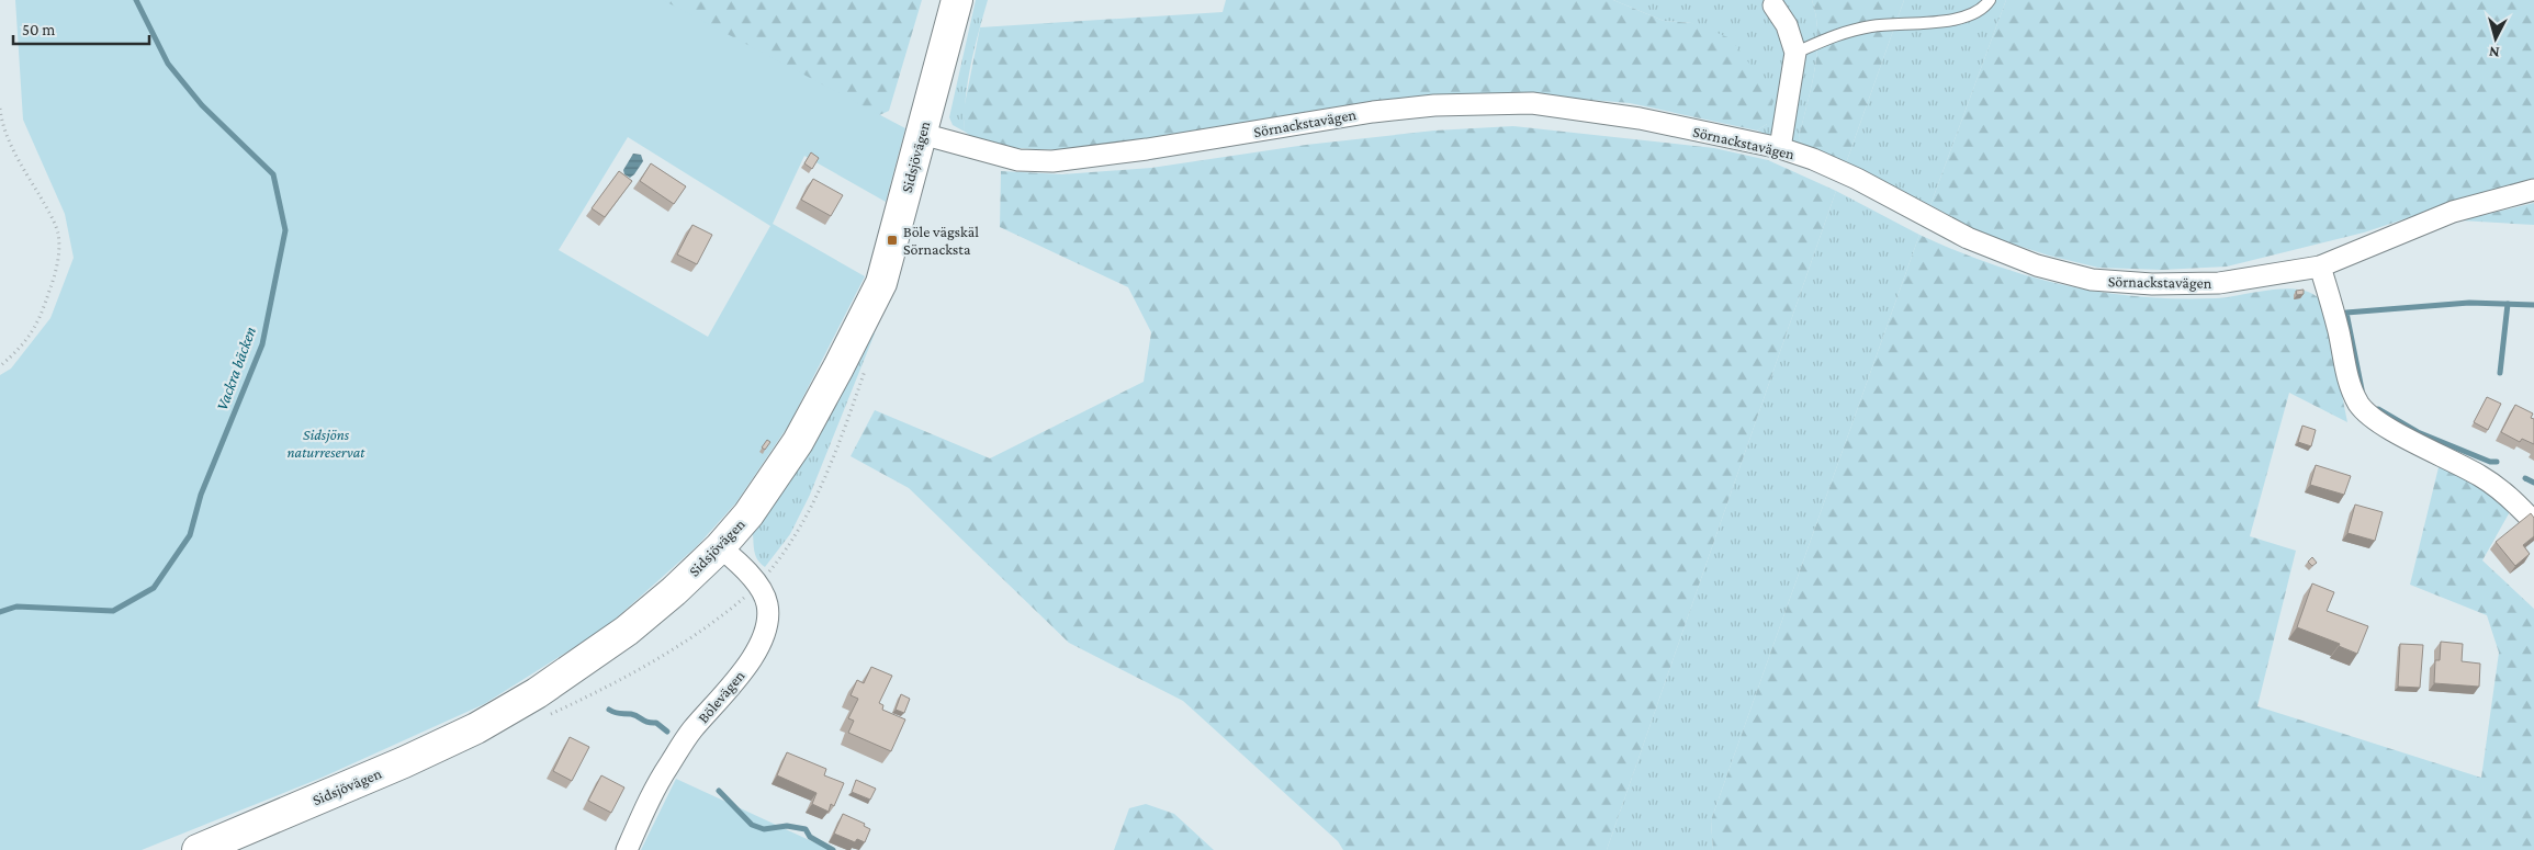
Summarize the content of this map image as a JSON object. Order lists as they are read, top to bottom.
{
  "streets": {
    "main road": ["Sidsjövägen"],
    "street": ["Sörnackstavägen", "Bölevägen"]
  },
  "crossings": [
    ["Sörnackstavägen", "Sidsjövägen"],
    ["Sidsjövägen", "Bölevägen"]
  ],
  "water": ["Vackra bäcken"],
  "parks": ["Sidsjöns naturreservat"],
  "places": {
    "transit": ["Böle vägskäl Sörnacksta"]
  },
  "scale_bar": "50 m",
  "north": "bottom"
}
